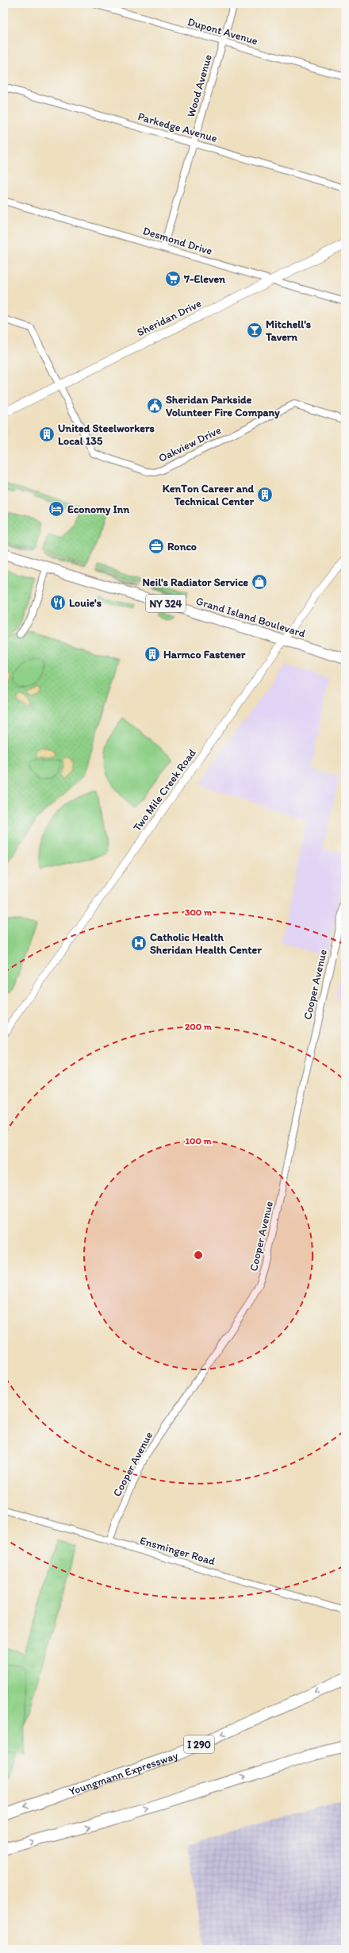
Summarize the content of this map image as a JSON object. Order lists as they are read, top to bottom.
{
  "streets": {
    "highway": ["I 290", "Youngmann Expressway"],
    "main road": ["Sheridan Drive", "NY 324", "Grand Island Boulevard"],
    "street": [
      "Dupont Avenue",
      "Wood Avenue",
      "Parkedge Avenue",
      "Desmond Drive",
      "Oakview Drive",
      "Two Mile Creek Road",
      "Cooper Avenue",
      "Ensminger Road"
    ]
  },
  "crossings": [
    ["Dupont Avenue", "Wood Avenue"],
    ["Wood Avenue", "Parkedge Avenue"],
    ["Wood Avenue", "Desmond Drive"],
    ["Desmond Drive", "Sheridan Drive"],
    ["Sheridan Drive", "Oakview Drive"],
    ["Grand Island Boulevard", "Two Mile Creek Road"],
    ["Cooper Avenue", "Ensminger Road"]
  ],
  "places": {
    "supermarket": ["7-Eleven"],
    "bar": ["Mitchell's Tavern"],
    "public building": ["Sheridan Parkside Volunteer Fire Company"],
    "building": ["United Steelworkers Local 135", "KenTon Career and Technical Center", "Harmco Fastener"],
    "hotel": ["Economy Inn"],
    "office": ["Ronco"],
    "shop": ["Neil's Radiator Service"],
    "restaurant": ["Louie's"],
    "hospital": ["Catholic Health Sheridan Health Center"]
  },
  "rings": ["300 m", "200 m", "100 m"]
}
